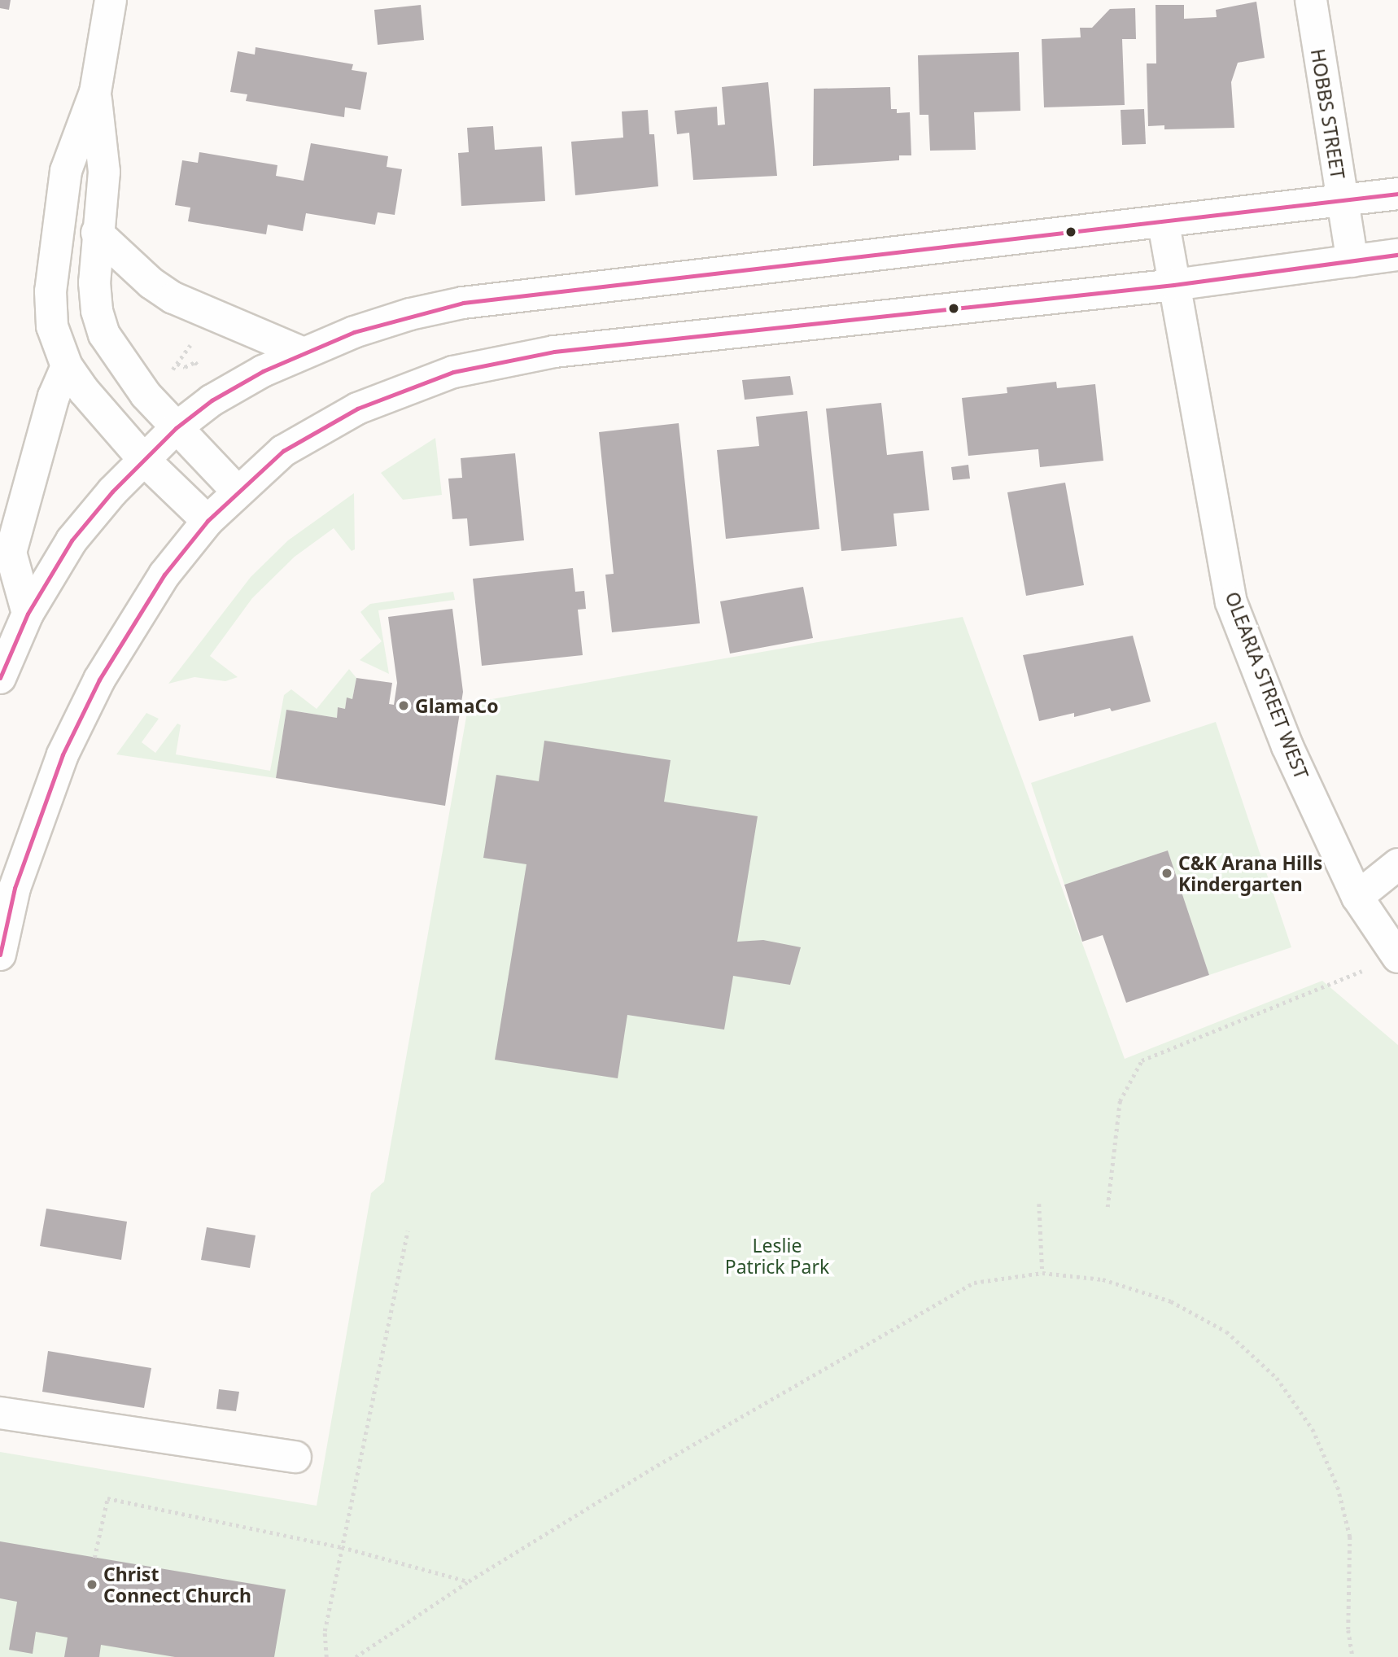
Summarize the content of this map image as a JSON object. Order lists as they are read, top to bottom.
{
  "streets": {
    "main road": ["HOBBS STREET", "OLEARIA STREET WEST"]
  },
  "parks": ["Leslie Patrick Park"],
  "places": ["GlamaCo", "C&K Arana Hills Kindergarten", "Christ Connect Church"]
}
